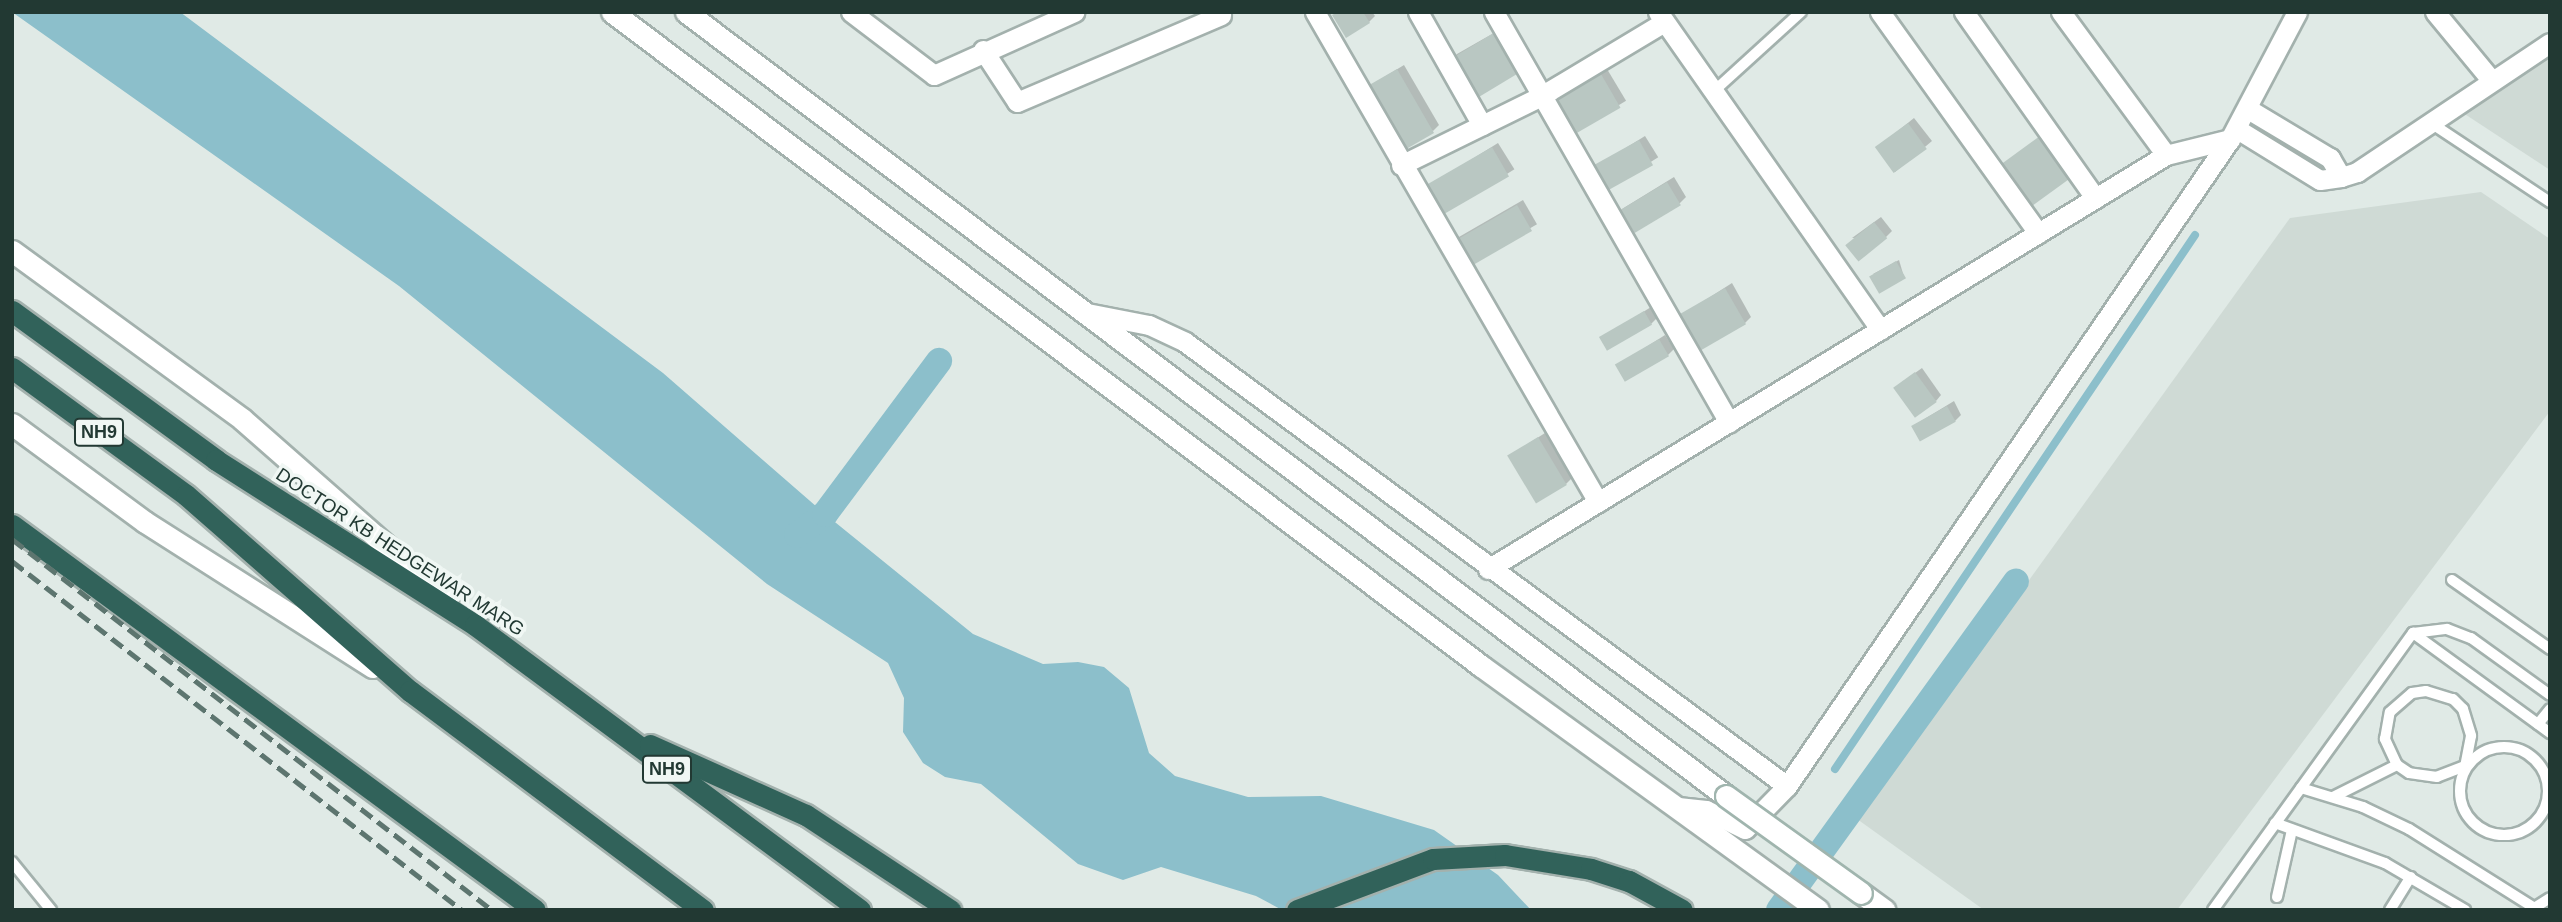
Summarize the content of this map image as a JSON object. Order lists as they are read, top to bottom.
{
  "streets": {
    "highway": ["NH9", "DOCTOR KB HEDGEWAR MARG"]
  }
}
